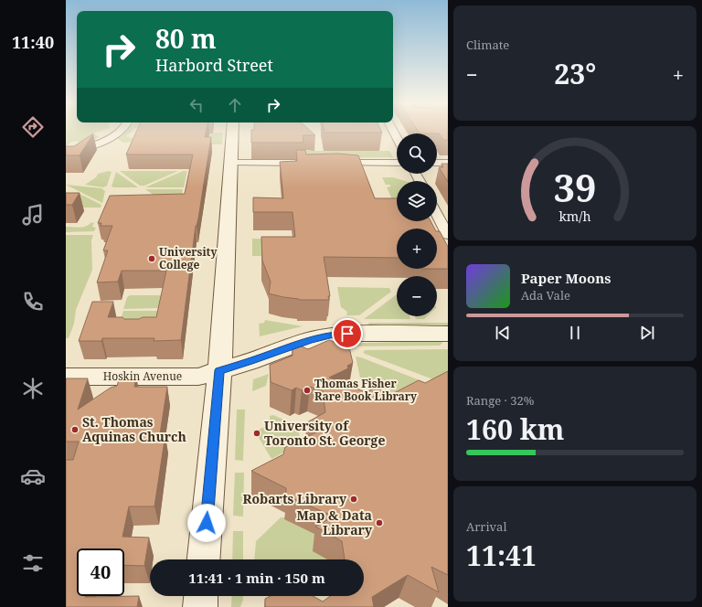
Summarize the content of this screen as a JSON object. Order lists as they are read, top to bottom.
{
  "streets": {
    "street": ["Hoskin Avenue"]
  },
  "places": [
    "University College",
    "Thomas Fisher Rare Book Library",
    "St. Thomas Aquinas Church",
    "University of Toronto St. George",
    "Robarts Library",
    "Map & Data Library"
  ],
  "page": {
    "tabs": "11:40",
    "tile": [
      "Climate",
      ["Range · 32%", "160 km"],
      ["Arrival", "11:41"]
    ],
    "turn": ["80 m", "Harbord Street"],
    "heat": ["−", "23°", "+"],
    "map_buttons": ["+", "−"],
    "song": ["Paper Moons", "Ada Vale"],
    "limit": "40",
    "trip": "11:41 · 1 min · 150 m",
    "gauge": ["39", "km/h"]
  }
}
